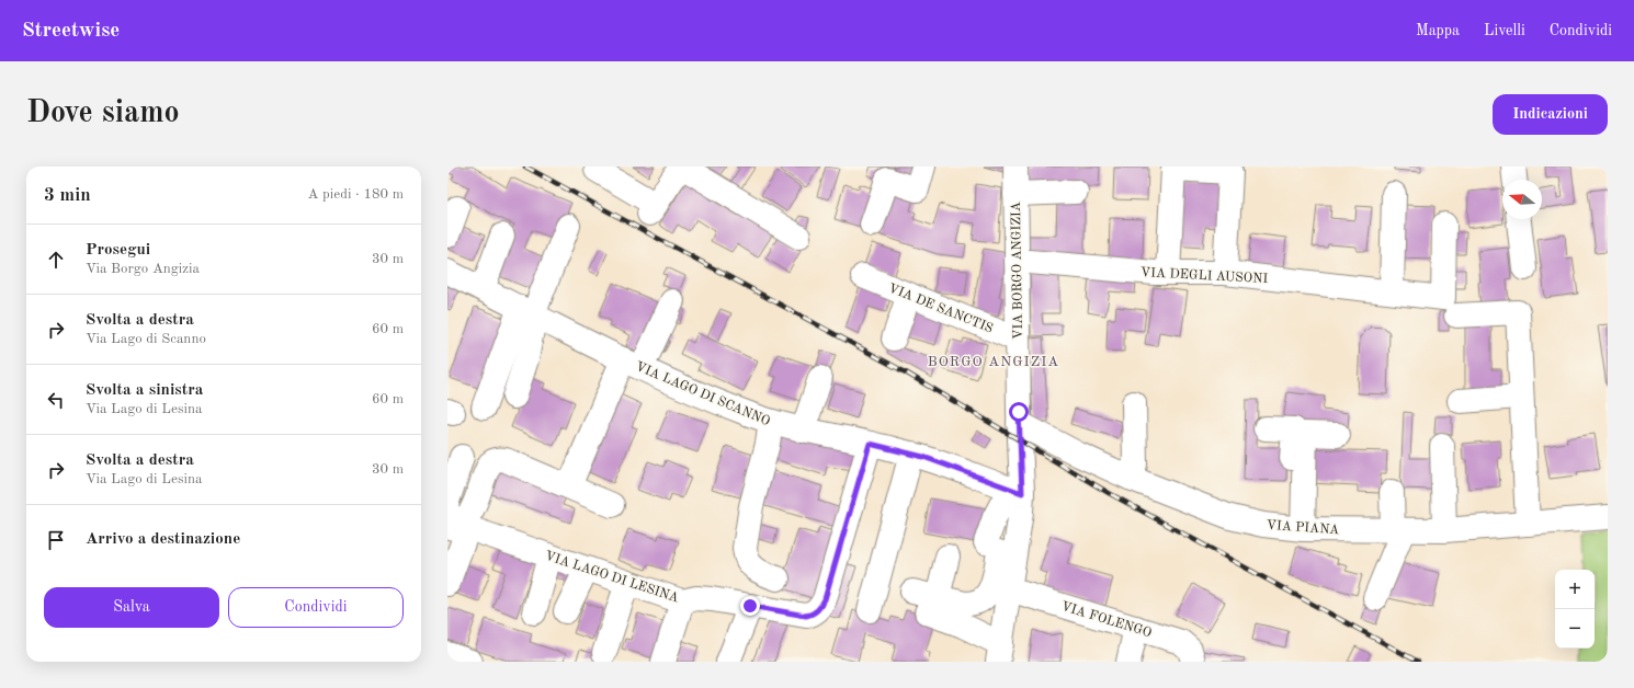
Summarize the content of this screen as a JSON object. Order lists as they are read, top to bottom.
{
  "streets": {
    "street": [
      "VIA BORGO ANGIZIA",
      "VIA DEGLI AUSONI",
      "VIA DE SANCTIS",
      "VIA LAGO DI SCANNO",
      "VIA PIANA",
      "VIA LAGO DI LESINA",
      "VIA FOLENGO"
    ]
  },
  "crossings": [
    ["VIA BORGO ANGIZIA", "VIA DEGLI AUSONI"],
    ["VIA BORGO ANGIZIA", "VIA DE SANCTIS"],
    ["VIA BORGO ANGIZIA", "VIA LAGO DI SCANNO"],
    ["VIA BORGO ANGIZIA", "VIA PIANA"],
    ["VIA BORGO ANGIZIA", "VIA FOLENGO"],
    ["VIA LAGO DI SCANNO", "VIA LAGO DI LESINA"]
  ],
  "districts": ["BORGO ANGIZIA"],
  "north": "left",
  "page": {
    "header": "Streetwise",
    "nav": ["Mappa", "Livelli", "Condividi"],
    "buttons": [
      "Indicazioni",
      ["Salva", "Condividi"]
    ],
    "title": "Dove siamo",
    "heading": ["3 min", "A piedi · 180 m"],
    "list": [
      ["Prosegui", "Via Borgo Angizia", "30 m"],
      ["Svolta a destra", "Via Lago di Scanno", "60 m"],
      ["Svolta a sinistra", "Via Lago di Lesina", "60 m"],
      ["Svolta a destra", "Via Lago di Lesina", "30 m"],
      "Arrivo a destinazione"
    ],
    "map_buttons": ["+", "−"]
  }
}
